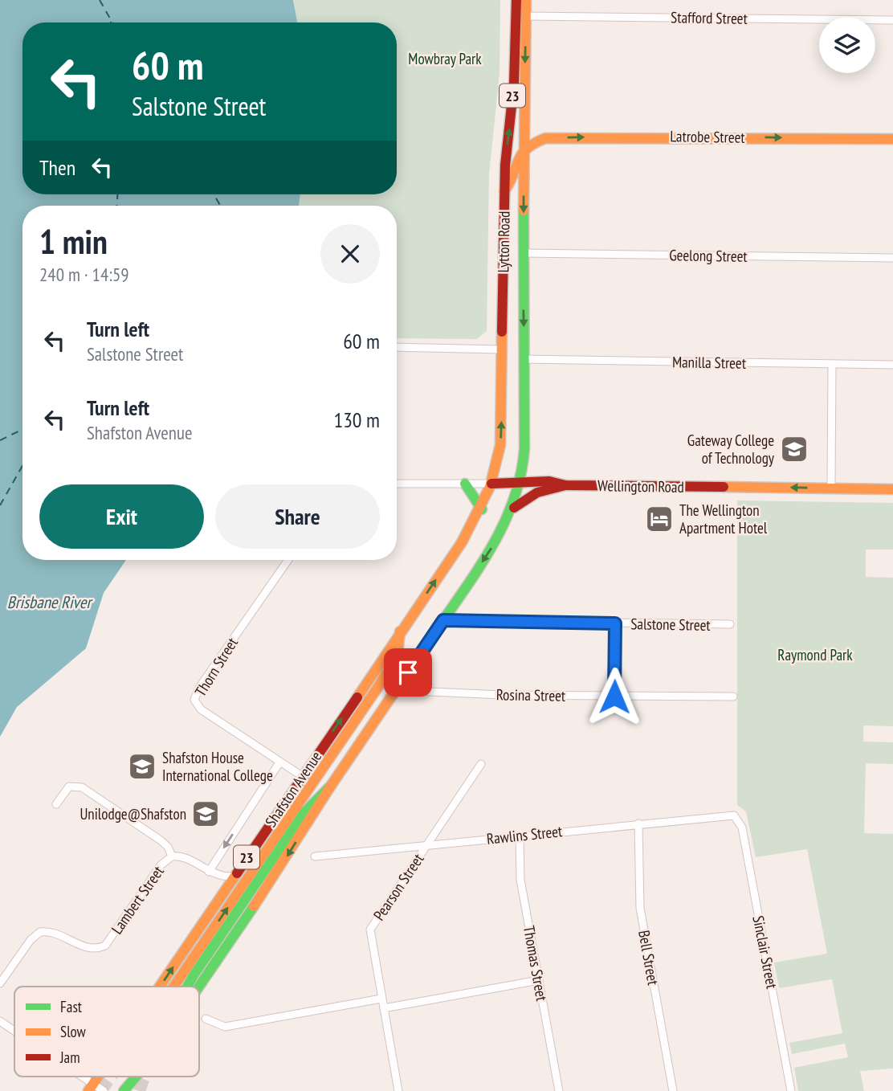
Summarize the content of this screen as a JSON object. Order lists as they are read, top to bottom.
{
  "streets": {
    "main road": [
      "23",
      "Latrobe Street",
      "Lytton Road",
      "Wellington Road",
      "Shafston Avenue"
    ],
    "street": [
      "Stafford Street",
      "Geelong Street",
      "Manilla Street",
      "Salstone Street",
      "Thorn Street",
      "Rosina Street",
      "Rawlins Street",
      "Pearson Street",
      "Lambert Street",
      "Sinclair Street",
      "Bell Street",
      "Thomas Street"
    ]
  },
  "crossings": [
    ["Stafford Street", "Lytton Road"],
    ["Latrobe Street", "Lytton Road"],
    ["Lytton Road", "Geelong Street"],
    ["Lytton Road", "Manilla Street"],
    ["Lytton Road", "Wellington Road"],
    ["Lytton Road", "Shafston Avenue"],
    ["Wellington Road", "Shafston Avenue"],
    ["Salstone Street", "Shafston Avenue"],
    ["Thorn Street", "Shafston Avenue"],
    ["Rosina Street", "Shafston Avenue"],
    ["Rawlins Street", "Pearson Street"],
    ["Rawlins Street", "Sinclair Street"],
    ["Rawlins Street", "Bell Street"],
    ["Rawlins Street", "Thomas Street"]
  ],
  "one_way": ["Latrobe Street", "Wellington Road"],
  "water": ["Brisbane River"],
  "parks": ["Mowbray Park", "Raymond Park"],
  "places": {
    "school or university": ["Gateway College of Technology", "Shafston House International College", "Unilodge@Shafston"],
    "hotel": ["The Wellington Apartment Hotel"]
  },
  "legend": ["Fast", "Slow", "Jam"],
  "page": {
    "turn": ["60 m", "Salstone Street"],
    "then": "Then",
    "heading": ["1 min", "240 m · 14:59"],
    "list": [
      {
        "name": "Turn left",
        "note": "Salstone Street",
        "value": "60 m"
      },
      {
        "name": "Turn left",
        "note": "Shafston Avenue",
        "value": "130 m"
      }
    ],
    "buttons": ["Exit", "Share"]
  }
}
